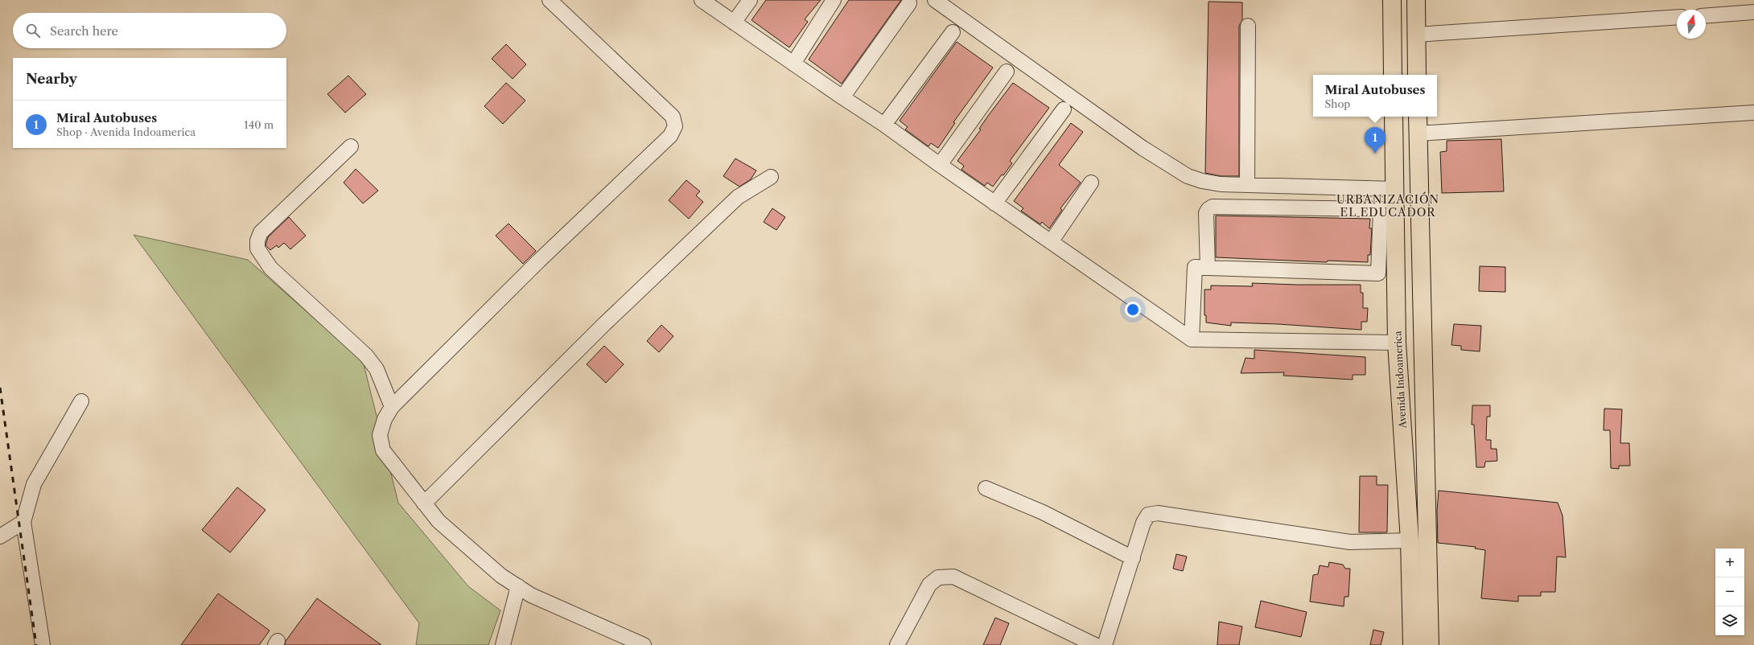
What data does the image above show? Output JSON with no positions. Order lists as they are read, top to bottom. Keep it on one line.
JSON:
{"streets":{"main road":["Avenida Indoamerica"]},"districts":["URBANIZACIÓN EL EDUCADOR"],"north":"top","page":{"search":"Search here","heading":"Nearby","popup":["Miral Autobuses","Shop"],"list":[{"mark":"1","name":"Miral Autobuses","note":"Shop · Avenida Indoamerica","value":"140 m"}],"pins":"1","map_buttons":["+","−"]}}
